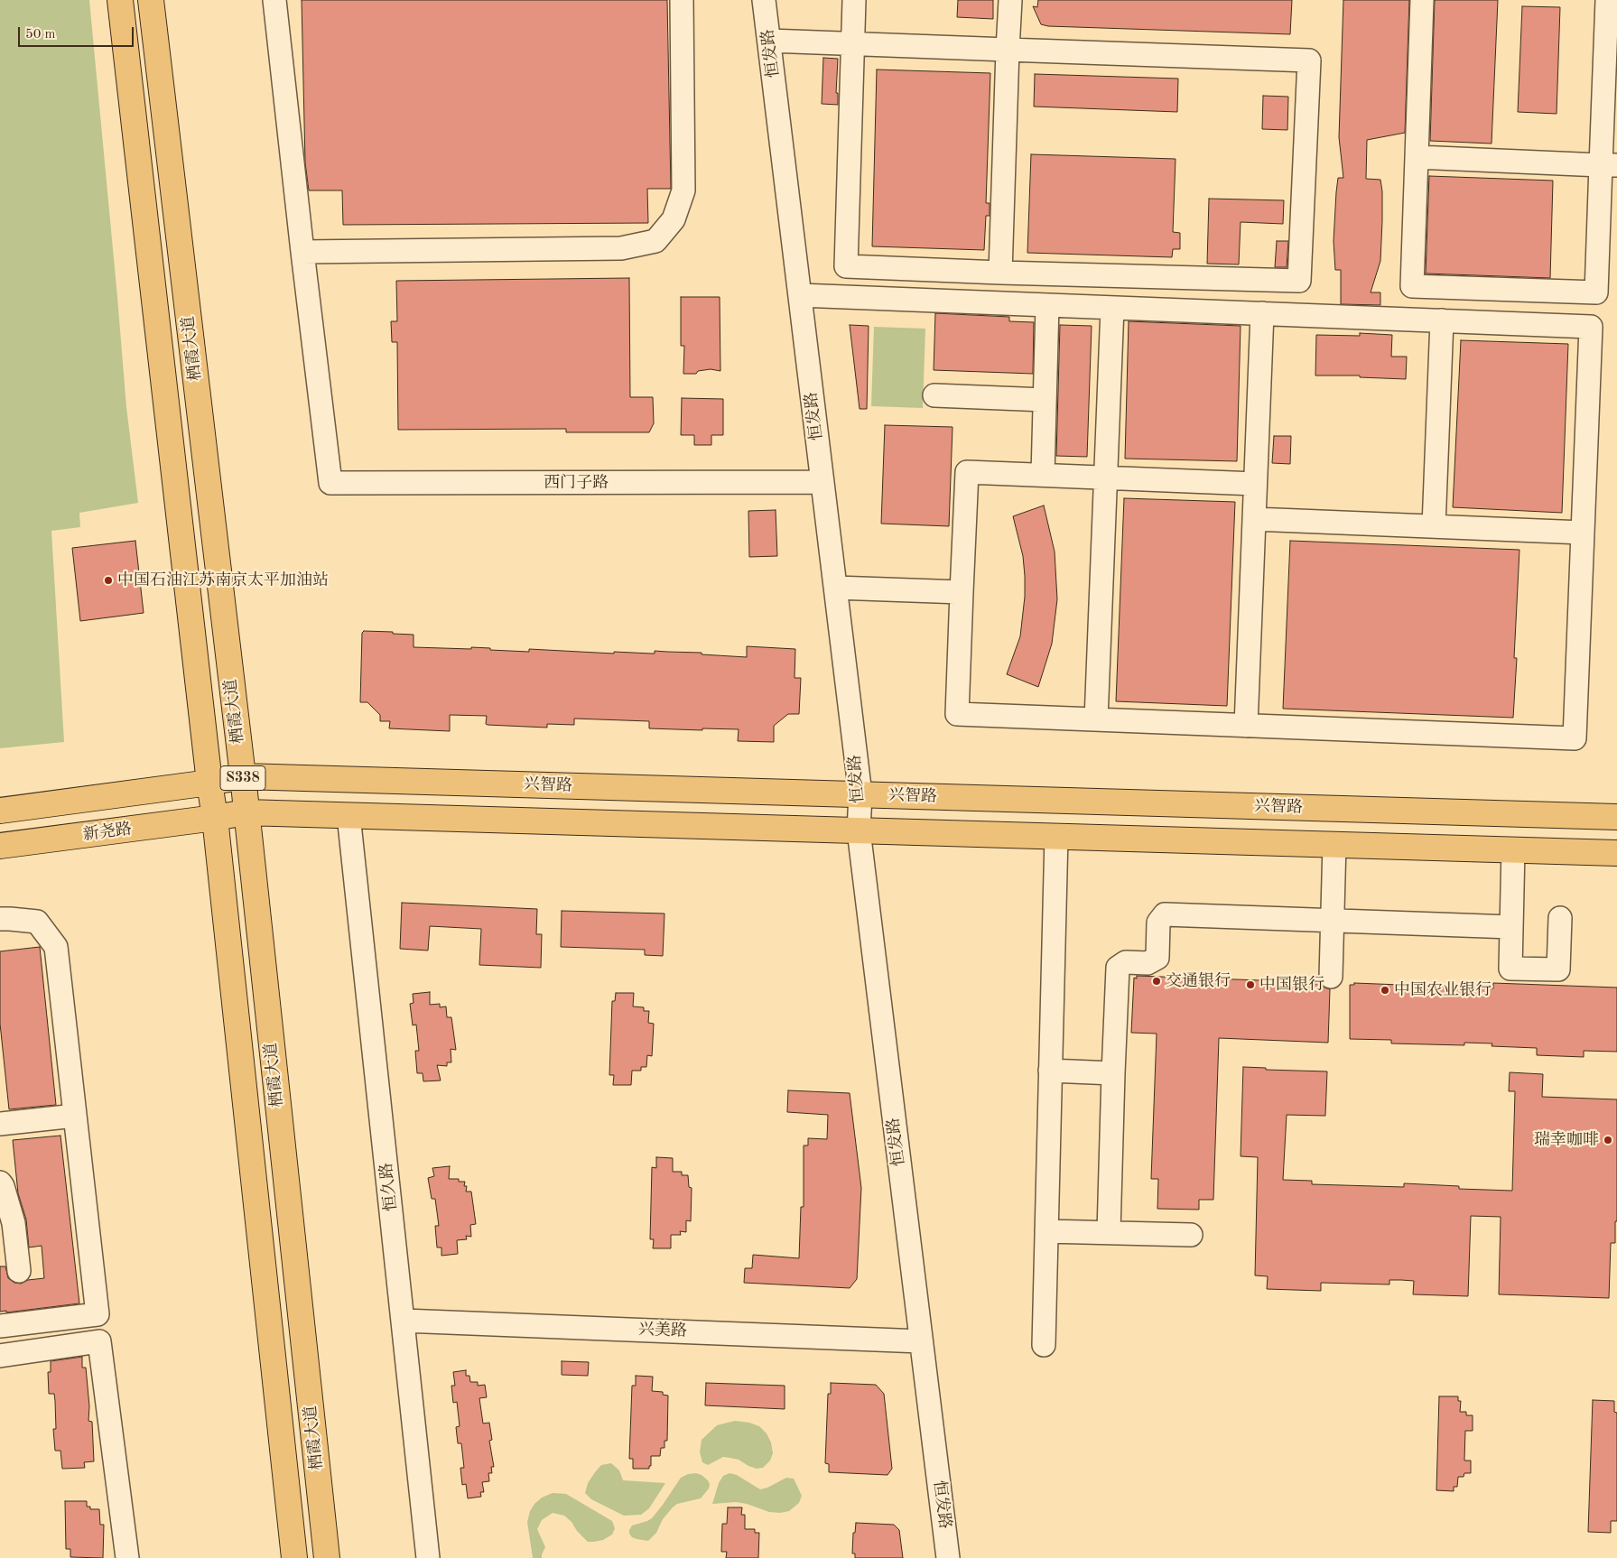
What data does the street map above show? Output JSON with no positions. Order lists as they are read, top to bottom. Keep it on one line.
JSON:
{"streets":{"main road":["栖霞大道","S338","兴智路","新尧路"],"street":["恒发路","西门子路","恒久路","兴美路"]},"crossings":[["恒发路","西门子路"],["恒发路","兴智路"],["恒发路","兴美路"],["栖霞大道","兴智路"],["栖霞大道","新尧路"],["恒久路","兴美路"]],"places":["中国石油江苏南京太平加油站","交通银行","中国银行","中国农业银行","瑞幸咖啡"],"scale_bar":"50 m"}
